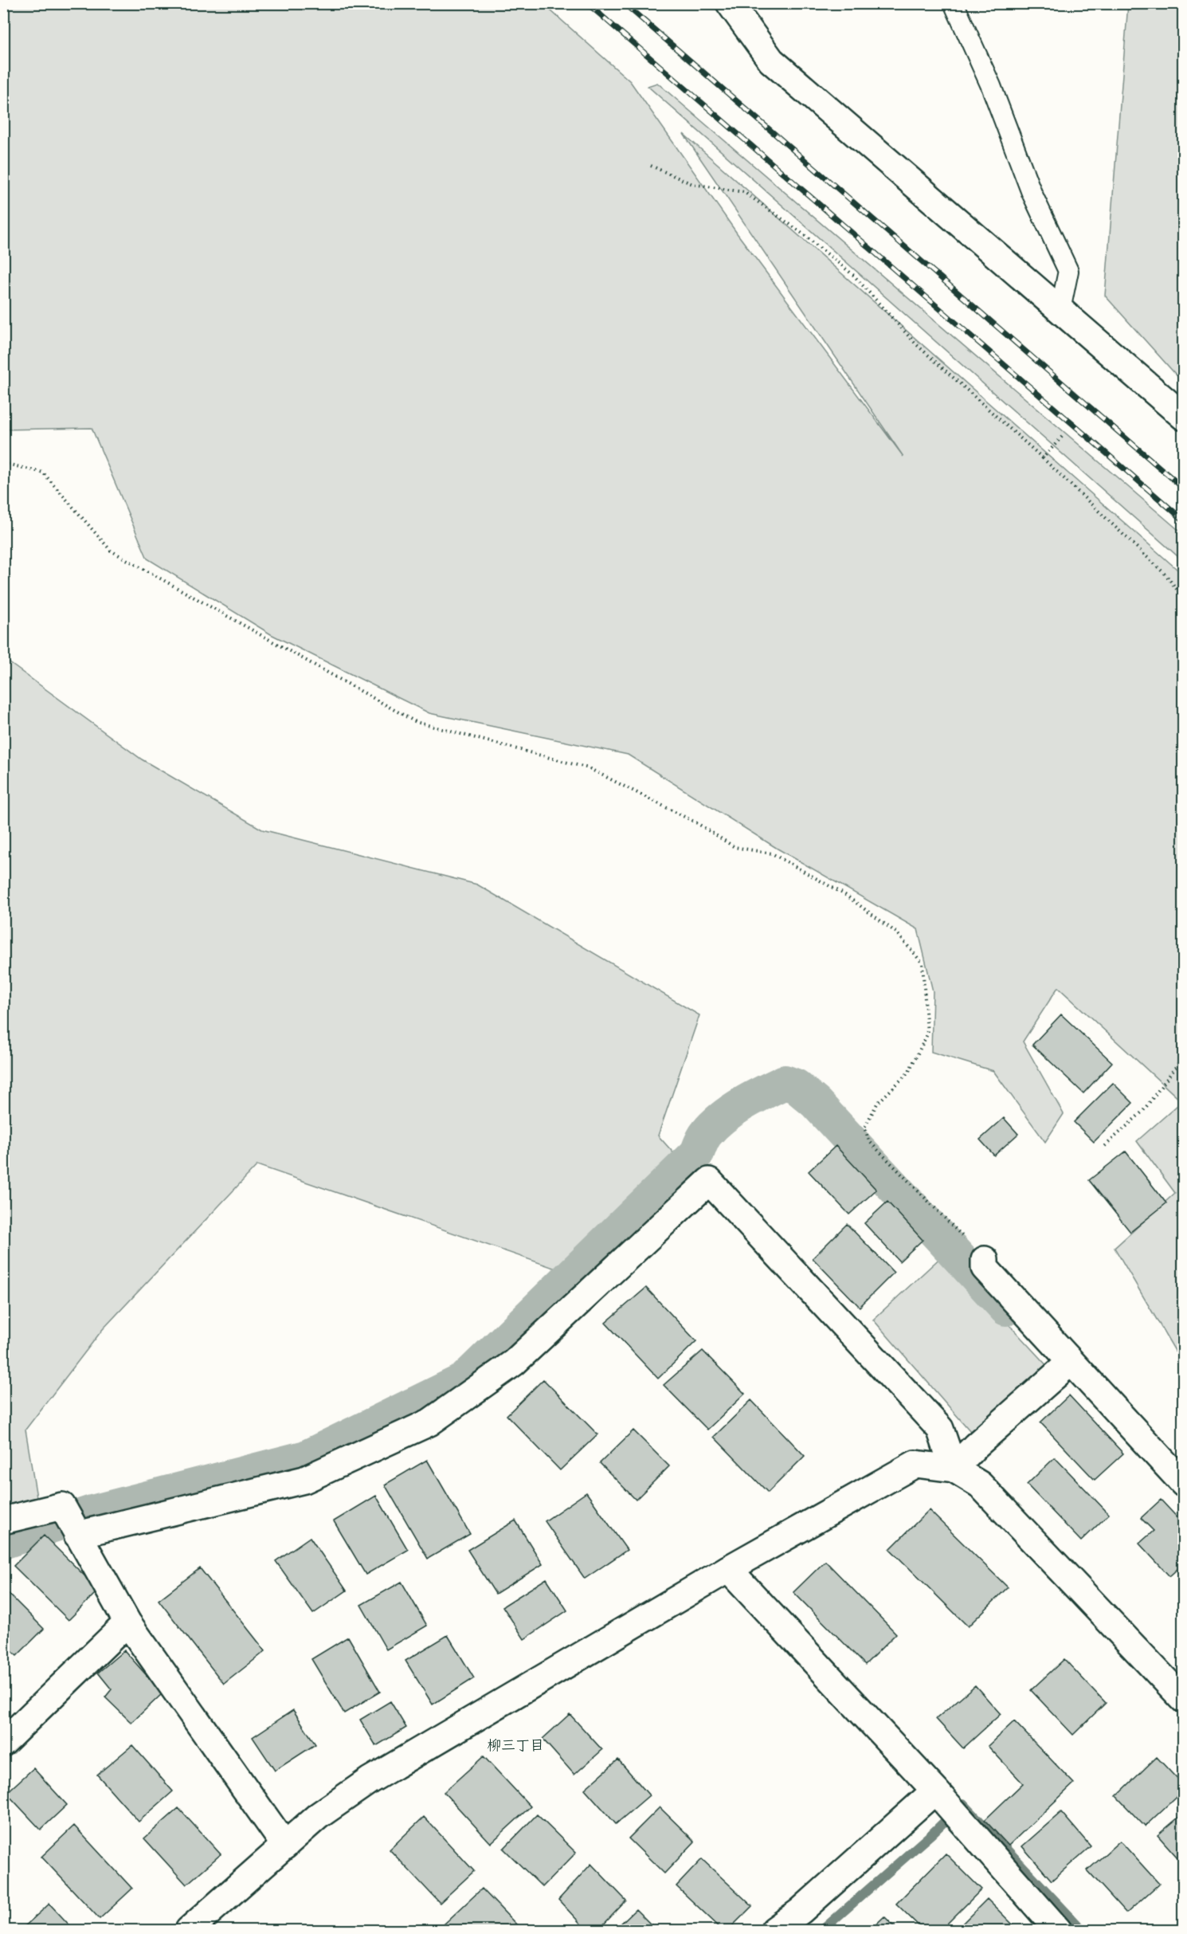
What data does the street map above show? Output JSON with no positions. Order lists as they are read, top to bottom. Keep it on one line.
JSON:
{"districts":["柳三丁目"]}
